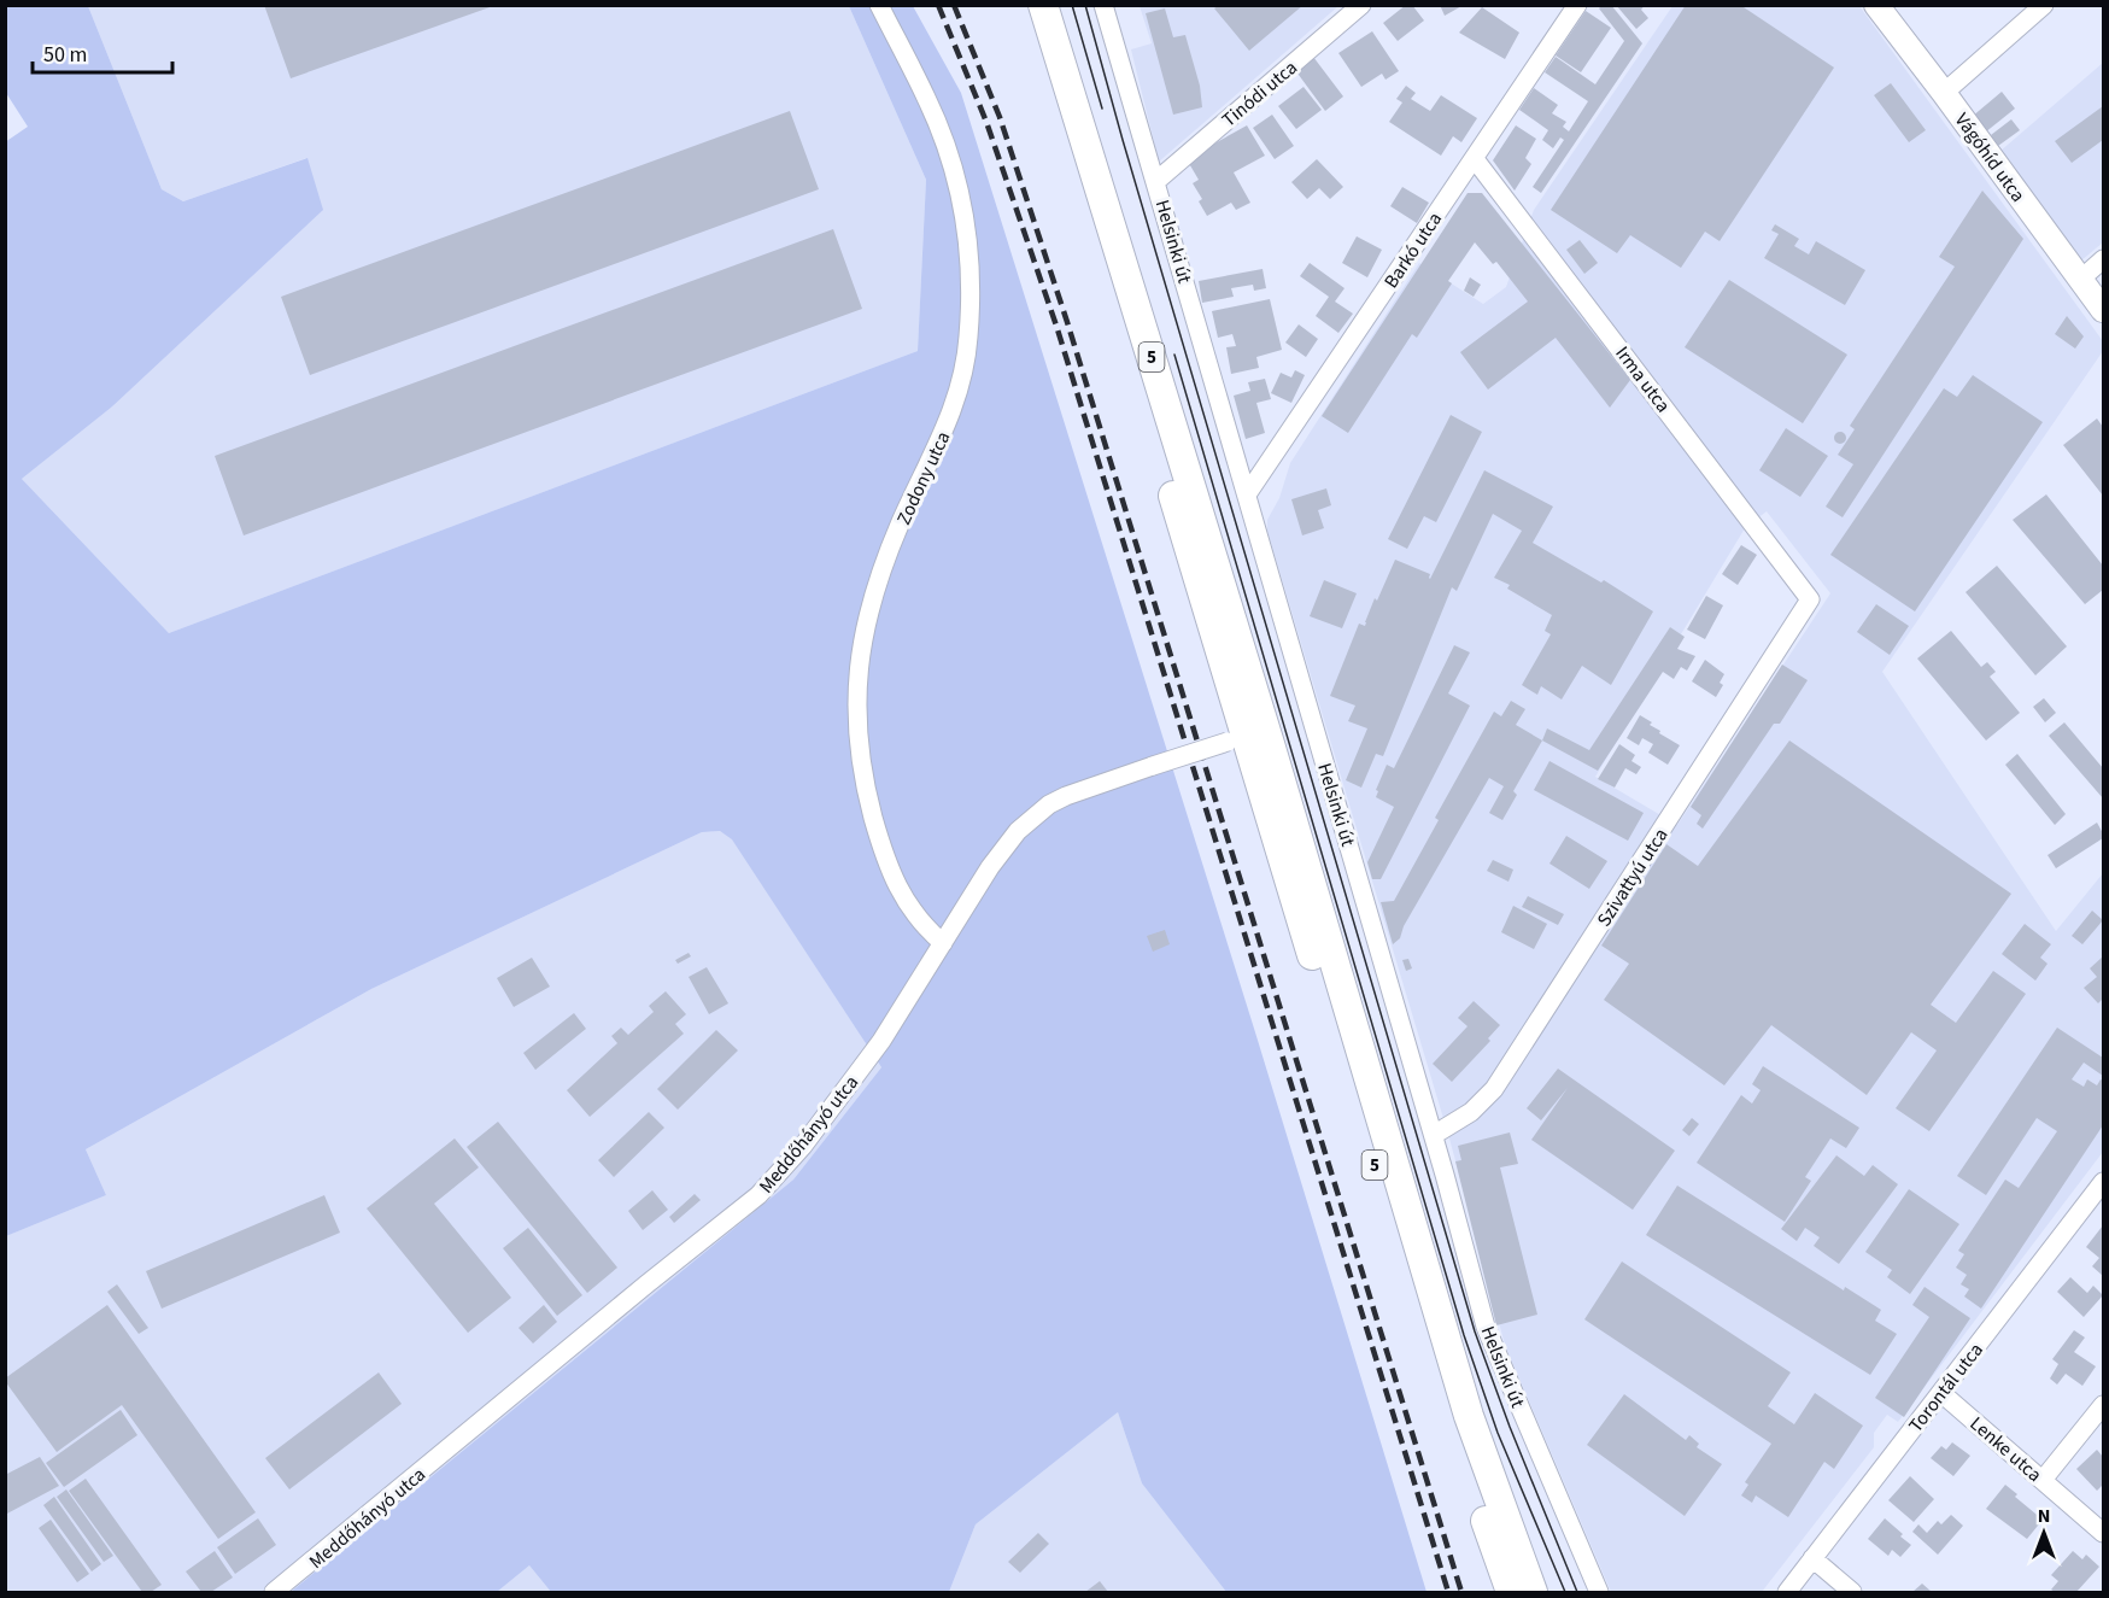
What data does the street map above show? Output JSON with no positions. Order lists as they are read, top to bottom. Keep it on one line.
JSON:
{"streets":{"main road":["5"],"street":["Tinódi utca","Vágóhíd utca","Helsinki út","Barkó utca","Irma utca","Zodony utca","Szivattyú utca","Meddőhányó utca","Torontál utca","Lenke utca"]},"crossings":[["Tinódi utca","Helsinki út"],["Helsinki út","Barkó utca"],["Helsinki út","Szivattyú utca"],["Barkó utca","Irma utca"],["5","Meddőhányó utca"],["Irma utca","Szivattyú utca"],["Zodony utca","Meddőhányó utca"],["Torontál utca","Lenke utca"]],"scale_bar":"50 m","north":"top"}
